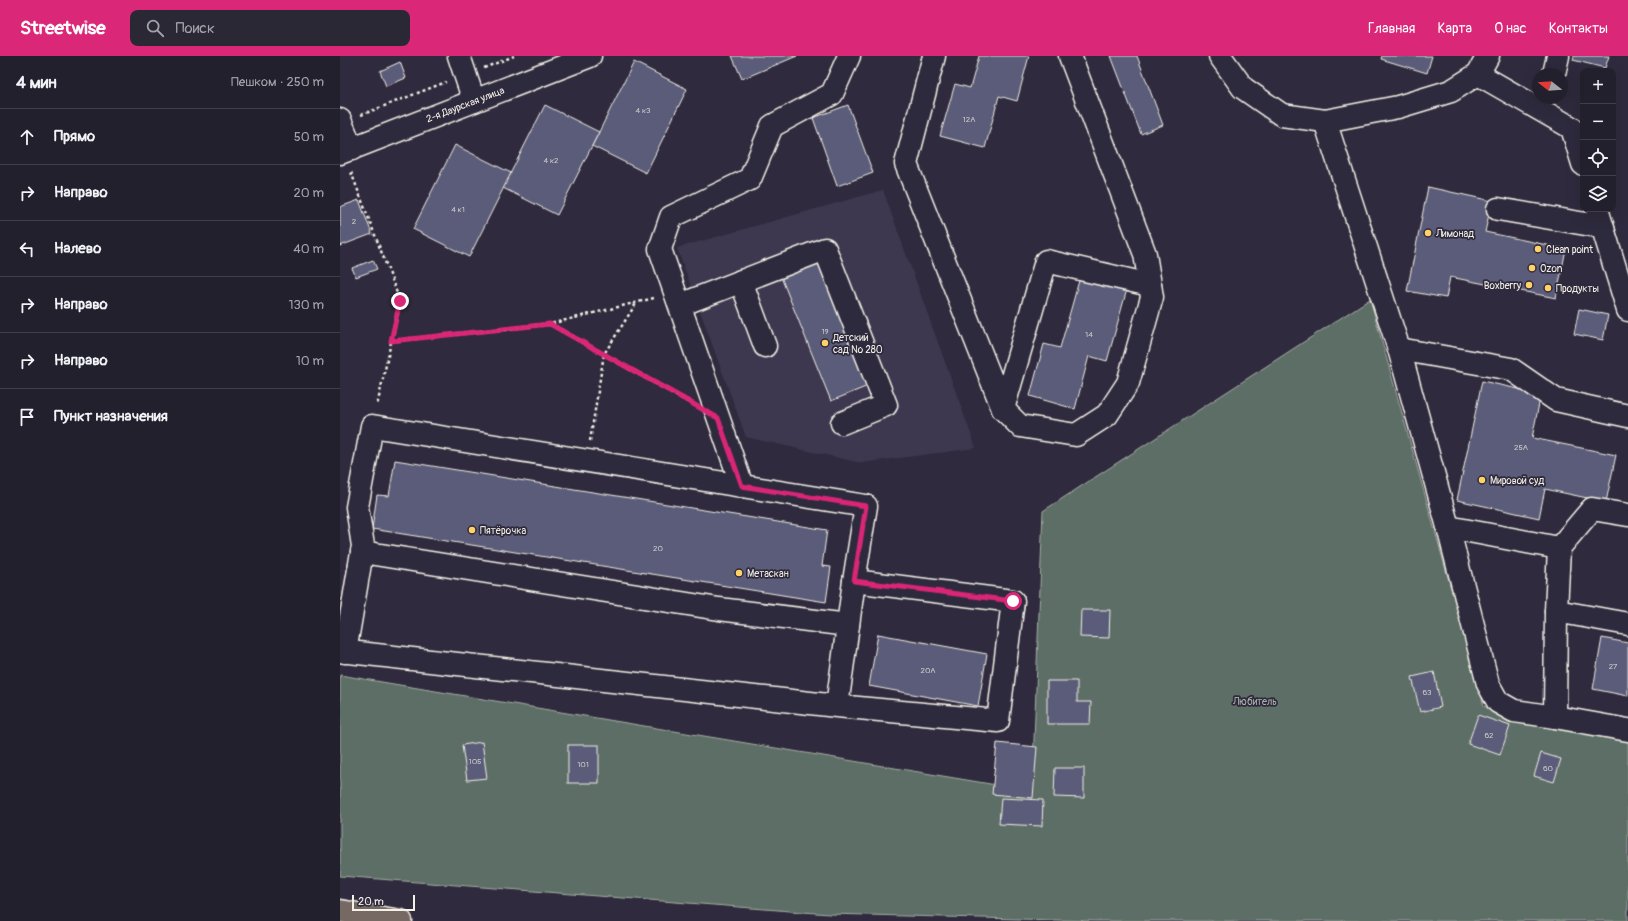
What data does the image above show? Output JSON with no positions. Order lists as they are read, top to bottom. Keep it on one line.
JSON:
{"streets":{"street":["2-я Даурская улица"]},"parks":["Любитель"],"places":["Лимонад","Clean point","Ozon","Boxberry","Продукты","Детский сад № 280","Мировой суд","Пятёрочка","Метаскан"],"house_numbers":["4 к3","12А","4 к2","4 к1","2","19","14","25А","20","27","20А","63","62","105","101","60"],"scale_bar":"20 m","north":"left","page":{"header":"Streetwise","search":"Поиск","nav":["Главная","Карта","О нас","Контакты"],"heading":["4 мин","Пешком · 250 m"],"map_buttons":["+","−"],"list":[["Прямо","50 m"],["Направо","20 m"],["Налево","40 m"],["Направо","130 m"],["Направо","10 m"],"Пункт назначения"],"scale":"20 m"}}
